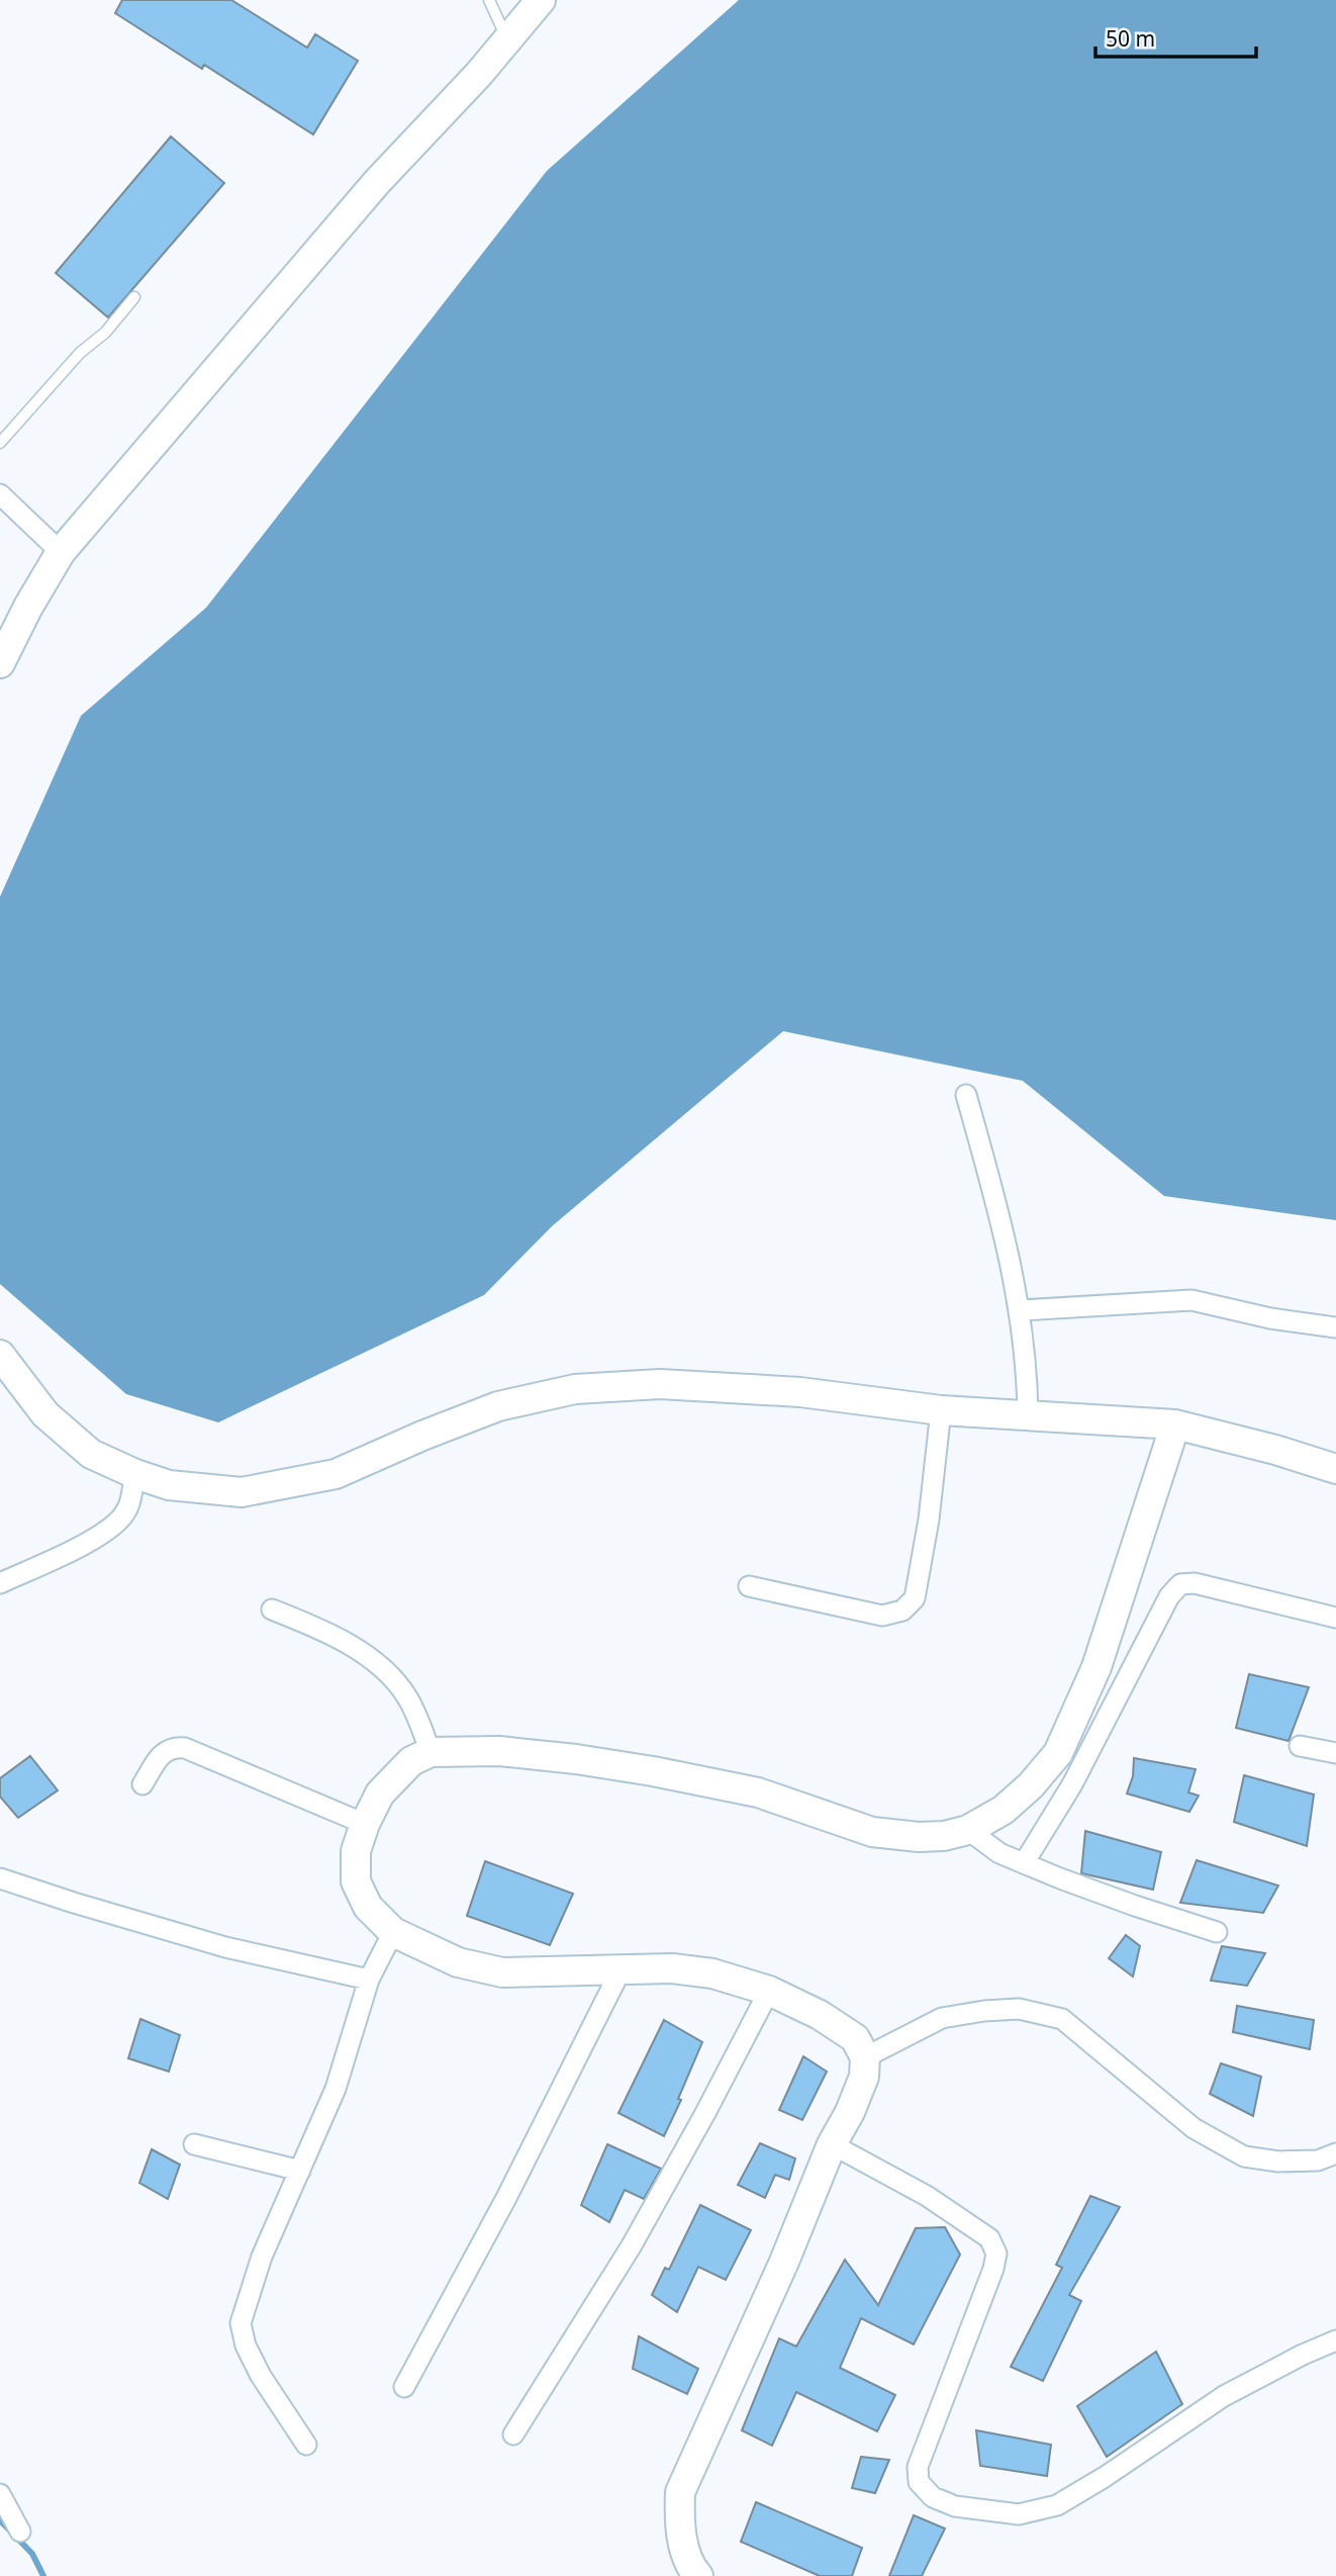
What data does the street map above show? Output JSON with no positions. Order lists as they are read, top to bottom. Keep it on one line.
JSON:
{"scale_bar":"50 m"}
